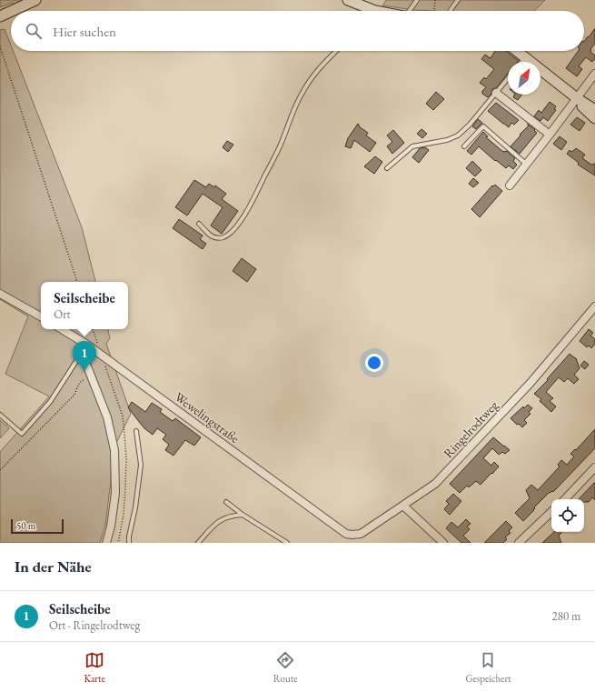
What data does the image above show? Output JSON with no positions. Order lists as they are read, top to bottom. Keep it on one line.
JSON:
{"streets":{"street":["Wewelingstraße","Ringelrodtweg"]},"crossings":[["Wewelingstraße","Ringelrodtweg"]],"scale_bar":"50 m","north":"top right","page":{"search":"Hier suchen","popup":["Seilscheibe","Ort"],"pins":"1","scale":"50 m","heading":"In der Nähe","list":[{"mark":"1","name":"Seilscheibe","note":"Ort · Ringelrodtweg","value":"280 m"}],"nav":["Karte","Route","Gespeichert"]}}
